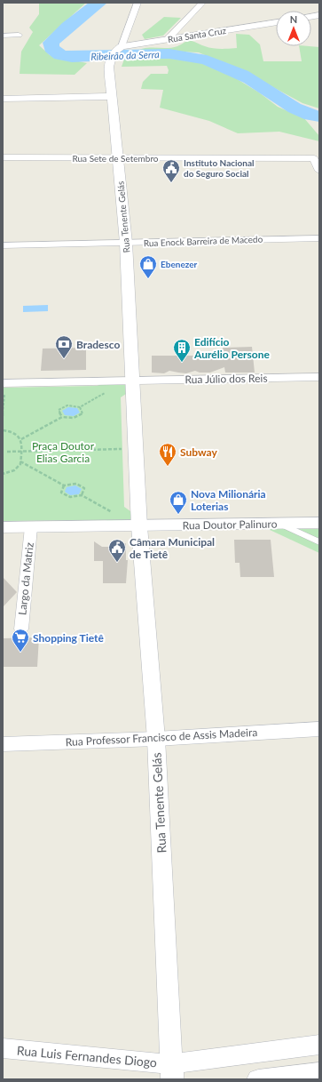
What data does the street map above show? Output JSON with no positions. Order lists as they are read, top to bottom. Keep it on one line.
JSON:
{"streets":{"main road":["Rua Doutor Palinuro","Rua Professor Francisco de Assis Madeira"],"street":["Rua Santa Cruz","Rua Sete de Setembro","Rua Tenente Gelás","Rua Enock Barreira de Macedo","Rua Júlio dos Reis","Largo da Matriz","Rua Luis Fernandes Diogo"]},"crossings":[["Rua Santa Cruz","Rua Tenente Gelás"],["Rua Sete de Setembro","Rua Tenente Gelás"],["Rua Tenente Gelás","Rua Enock Barreira de Macedo"],["Rua Tenente Gelás","Rua Júlio dos Reis"],["Rua Tenente Gelás","Rua Doutor Palinuro"],["Rua Tenente Gelás","Rua Professor Francisco de Assis Madeira"],["Rua Tenente Gelás","Rua Luis Fernandes Diogo"]],"water":["Ribeirão da Serra"],"parks":["Praça Doutor Elias Garcia"],"places":{"public building":["Instituto Nacional do Seguro Social","Câmara Municipal de Tietê"],"shop":["Ebenezer","Nova Milionária Loterias"],"bank":["Bradesco"],"building":["Edifício Aurélio Persone"],"restaurant":["Subway"],"supermarket":["Shopping Tietê"]},"north":"top"}
